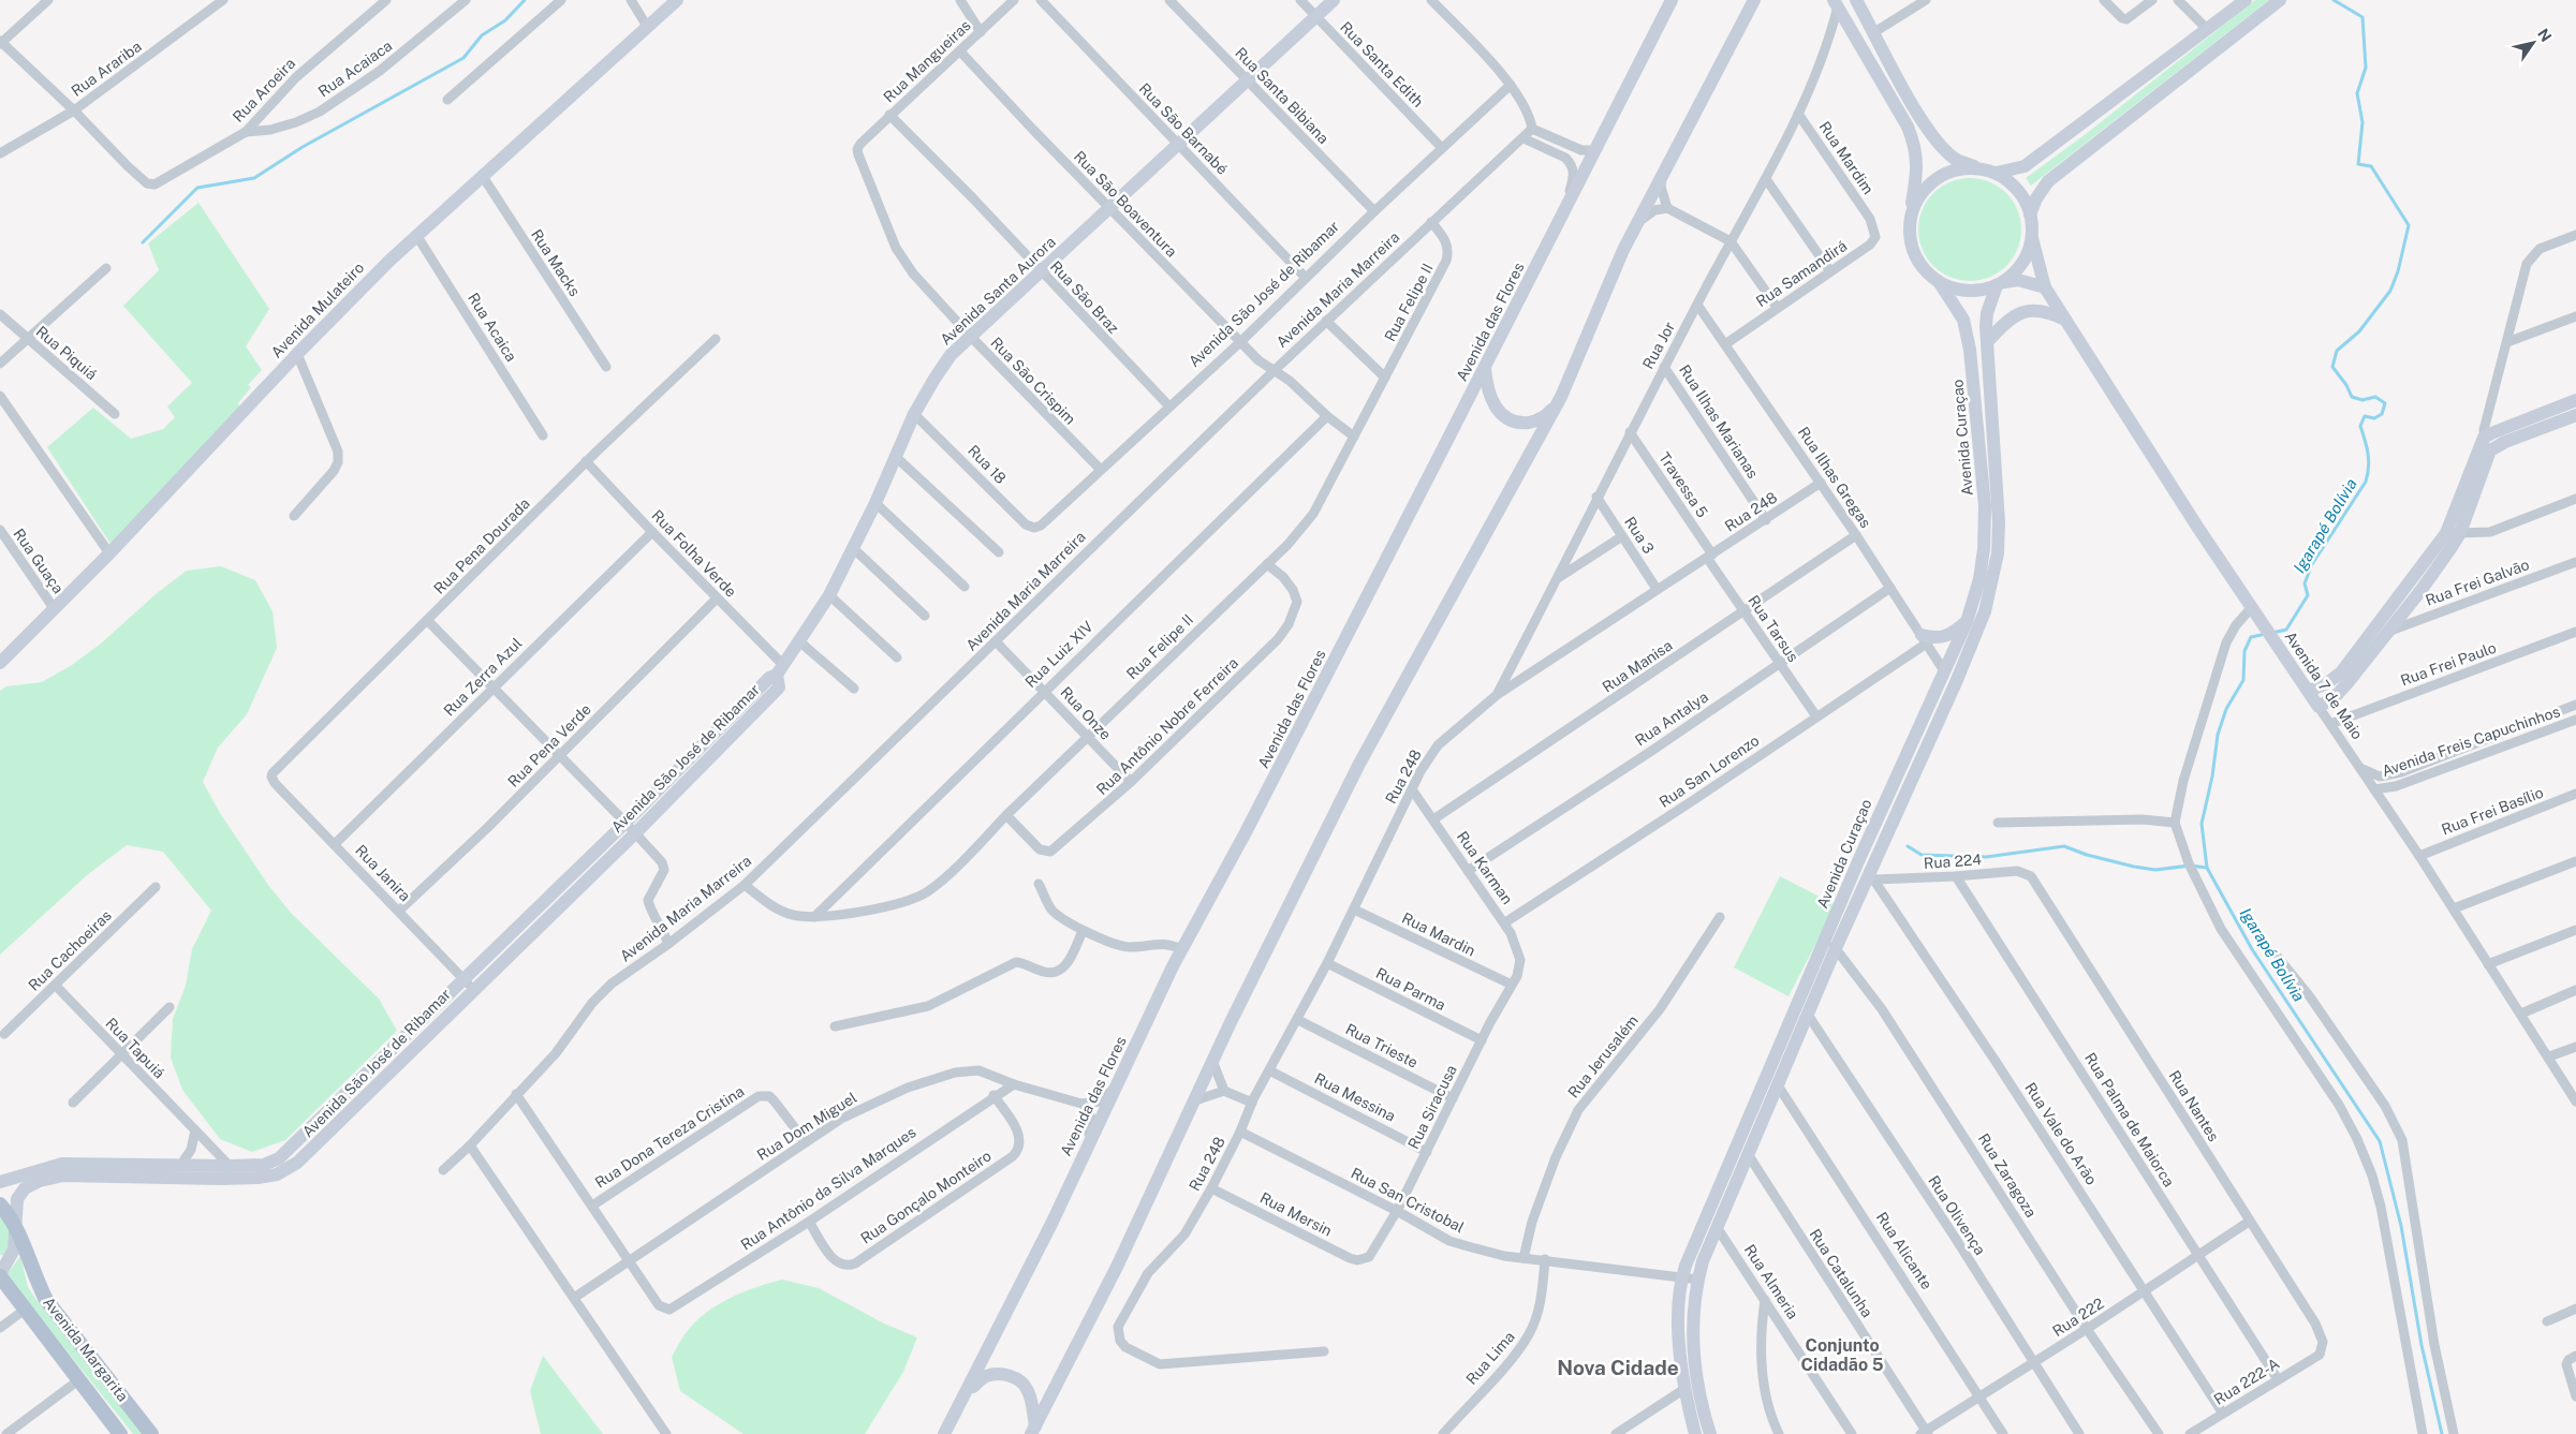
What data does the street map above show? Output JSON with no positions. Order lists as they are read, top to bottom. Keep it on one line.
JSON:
{"streets":{"main road":["Avenida Santa Aurora","Avenida São José de Ribamar","Avenida Mulateiro","Avenida das Flores","Avenida Curaçao","Avenida 7 de Maio","Avenida Margarita"],"street":["Rua Mangueiras","Rua Santa Edith","Rua Arariba","Rua Acaiaca","Rua Aroeira","Rua Santa Bibiana","Rua São Barnabé","Rua Mardim","Rua São Boaventura","Rua Macks","Rua Samandirá","Avenida Maria Marreira","Rua São Braz","Rua Felipe II","Rua Acaica","Rua Jor","Rua Piquiá","Rua São Crispim","Rua Ilhas Marianas","Rua 18","Rua Ilhas Gregas","Travessa 5","Rua 248","Rua 3","Rua Pena Dourada","Rua Folha Verde","Rua Guaça","Rua Frei Galvão","Rua Tarsus","Rua Luiz XIV","Rua Frei Paulo","Rua Manisa","Rua Zerra Azul","Rua Onze","Rua Antalya","Rua Antônio Nobre Ferreira","Avenida Freis Capuchinhos","Rua Pena Verde","Rua San Lorenzo","Rua Frei Basílio","Rua 224","Rua Karman","Rua Janira","Rua Mardin","Rua Cachoeiras","Rua Parma","Rua Trieste","Rua Tapuiá","Rua Jerusalém","Rua Messina","Rua Nantes","Rua Siracusa","Rua Palma de Maiorca","Rua Dom Miguel","Rua Vale do Arão","Rua Dona Tereza Cristina","Rua Zaragoza","Rua Antônio da Silva Marques","Rua Gonçalo Monteiro","Rua San Cristobal","Rua Mersin","Rua Olivença","Rua Alicante","Rua Catalunha","Rua Almeria","Rua 222","Rua Lima","Rua 222-A"]},"crossings":[["Rua Mangueiras","Rua São Boaventura"],["Rua Mangueiras","Rua São Braz"],["Rua Mangueiras","Rua São Crispim"],["Rua Santa Edith","Avenida Santa Aurora"],["Rua Santa Edith","Avenida São José de Ribamar"],["Rua Arariba","Rua Aroeira"],["Rua Acaiaca","Rua Aroeira"],["Rua Santa Bibiana","Avenida Santa Aurora"],["Rua Santa Bibiana","Avenida São José de Ribamar"],["Rua São Barnabé","Avenida Santa Aurora"],["Rua São Barnabé","Avenida São José de Ribamar"],["Rua Mardim","Rua Samandirá"],["Rua Mardim","Rua Jor"],["Rua São Boaventura","Avenida Maria Marreira"],["Rua São Boaventura","Avenida Santa Aurora"],["Rua São Boaventura","Avenida São José de Ribamar"],["Rua São Boaventura","Rua Felipe II"],["Rua São Boaventura","Rua Luiz XIV"],["Rua Macks","Avenida Mulateiro"],["Rua Samandirá","Rua Ilhas Gregas"],["Avenida Maria Marreira","Rua Felipe II"],["Avenida Maria Marreira","Rua Onze"],["Avenida Santa Aurora","Avenida São José de Ribamar"],["Avenida Santa Aurora","Rua São Braz"],["Avenida Santa Aurora","Rua São Crispim"],["Avenida Santa Aurora","Rua 18"],["Avenida Santa Aurora","Rua Folha Verde"],["Avenida São José de Ribamar","Rua São Braz"],["Avenida São José de Ribamar","Rua São Crispim"],["Avenida São José de Ribamar","Rua 18"],["Avenida São José de Ribamar","Rua Folha Verde"],["Avenida São José de Ribamar","Rua Janira"],["Avenida São José de Ribamar","Rua Tapuiá"],["Avenida São José de Ribamar","Avenida Margarita"],["Rua Felipe II","Rua Luiz XIV"],["Rua Felipe II","Rua Onze"],["Rua Felipe II","Rua Antônio Nobre Ferreira"],["Avenida Mulateiro","Rua Acaica"],["Avenida Mulateiro","Rua Guaça"],["Rua Jor","Rua Ilhas Marianas"],["Rua Jor","Rua Ilhas Gregas"],["Rua Jor","Travessa 5"],["Rua Jor","Rua 248"],["Rua Jor","Rua 3"],["Rua Ilhas Marianas","Rua 248"],["Avenida Curaçao","Rua Ilhas Gregas"],["Avenida Curaçao","Avenida 7 de Maio"],["Avenida Curaçao","Rua 224"],["Avenida Curaçao","Rua Vale do Arão"],["Avenida Curaçao","Rua Zaragoza"],["Avenida Curaçao","Rua San Cristobal"],["Avenida Curaçao","Rua Olivença"],["Avenida Curaçao","Rua Alicante"],["Avenida Curaçao","Rua Catalunha"],["Avenida Curaçao","Rua Almeria"],["Rua Ilhas Gregas","Rua 248"],["Rua Ilhas Gregas","Rua Manisa"],["Rua Ilhas Gregas","Rua Antalya"],["Rua Ilhas Gregas","Rua San Lorenzo"],["Travessa 5","Rua 248"],["Travessa 5","Rua Tarsus"],["Rua 248","Rua 3"],["Rua 248","Rua Tarsus"],["Rua 248","Rua Karman"],["Rua 248","Rua Mardin"],["Rua 248","Rua Parma"],["Rua 248","Rua Trieste"],["Rua 248","Rua Messina"],["Rua 248","Rua San Cristobal"],["Rua 248","Rua Mersin"],["Rua Pena Dourada","Rua Folha Verde"],["Rua Pena Dourada","Rua Janira"],["Rua Folha Verde","Rua Zerra Azul"],["Rua Folha Verde","Rua Pena Verde"],["Rua Tarsus","Rua Manisa"],["Rua Tarsus","Rua Antalya"],["Rua Tarsus","Rua San Lorenzo"],["Rua Luiz XIV","Rua Onze"],["Rua Frei Paulo","Avenida 7 de Maio"],["Rua Manisa","Rua Karman"],["Rua Zerra Azul","Rua Janira"],["Avenida 7 de Maio","Avenida Freis Capuchinhos"],["Avenida 7 de Maio","Rua Frei Basílio"],["Rua Onze","Rua Antônio Nobre Ferreira"],["Rua Antalya","Rua Karman"],["Rua Pena Verde","Rua Janira"],["Rua San Lorenzo","Rua Karman"],["Rua 224","Rua Nantes"],["Rua 224","Rua Palma de Maiorca"],["Rua 224","Rua Vale do Arão"],["Rua Karman","Rua Siracusa"],["Rua Mardin","Rua Siracusa"],["Rua Cachoeiras","Rua Tapuiá"],["Rua Parma","Rua Siracusa"],["Rua Trieste","Rua Siracusa"],["Rua Jerusalém","Rua San Cristobal"],["Rua Messina","Rua Siracusa"],["Rua Nantes","Rua 222"],["Rua Nantes","Rua 222-A"],["Rua Siracusa","Rua San Cristobal"],["Rua Siracusa","Rua Mersin"],["Rua Palma de Maiorca","Rua 222"],["Rua Palma de Maiorca","Rua 222-A"],["Rua Dom Miguel","Rua Dona Tereza Cristina"],["Rua Dom Miguel","Rua Antônio da Silva Marques"],["Rua Vale do Arão","Rua 222"],["Rua Vale do Arão","Rua 222-A"],["Rua Zaragoza","Rua 222"],["Rua Antônio da Silva Marques","Rua Gonçalo Monteiro"],["Rua San Cristobal","Rua Lima"],["Rua Olivença","Rua 222"],["Rua Alicante","Rua 222"],["Rua Catalunha","Rua 222"]],"districts":["Conjunto Cidadão 5","Nova Cidade"],"water":["Igarapé Bolívia"],"north":"top right"}
